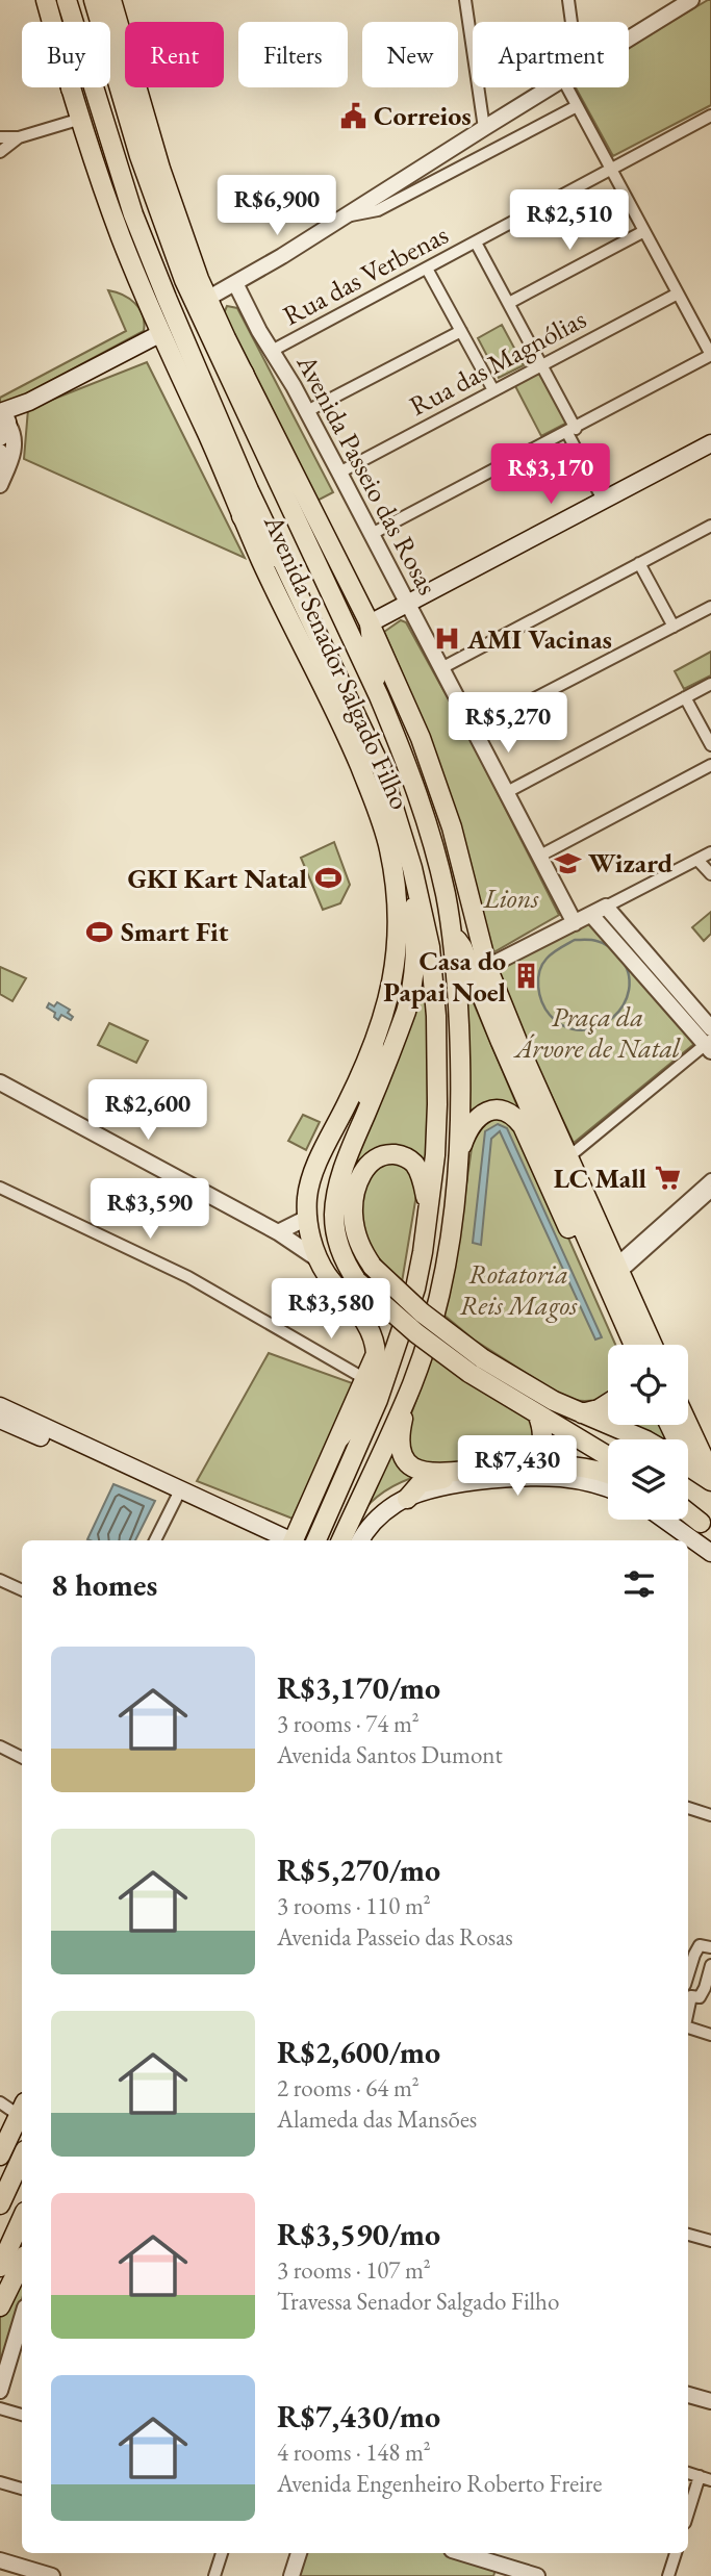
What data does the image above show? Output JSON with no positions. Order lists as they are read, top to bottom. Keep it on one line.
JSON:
{"streets":{"main road":["Avenida Senador Salgado Filho"],"street":["Rua das Verbenas","Rua das Magnólias","Avenida Passeio das Rosas"]},"crossings":[["Rua das Verbenas","Avenida Passeio das Rosas"],["Rua das Magnólias","Avenida Passeio das Rosas"]],"parks":["Lions","Praça da Árvore de Natal","Rotatoria Reis Magos"],"places":{"public building":["Correios"],"hospital":["AMI Vacinas"],"school or university":["Wizard"],"sports":["GKI Kart Natal","Smart Fit"],"building":["Casa do Papai Noel"],"supermarket":["LC Mall"]},"page":{"chip":["Buy","Rent","Filters","New","Apartment"],"price":["R$6,900","R$2,510","R$3,170","R$5,270","R$2,600","R$3,590","R$3,580","R$7,430"],"heading":"8 homes","list":[{"name":"R$3,170/mo","note":"3 rooms · 74 m² · Avenida Santos Dumont"},{"name":"R$5,270/mo","note":"3 rooms · 110 m² · Avenida Passeio das Rosas"},{"name":"R$2,600/mo","note":"2 rooms · 64 m² · Alameda das Mansões"},{"name":"R$3,590/mo","note":"3 rooms · 107 m² · Travessa Senador Salgado Filho"},{"name":"R$7,430/mo","note":"4 rooms · 148 m² · Avenida Engenheiro Roberto Freire"}]}}
